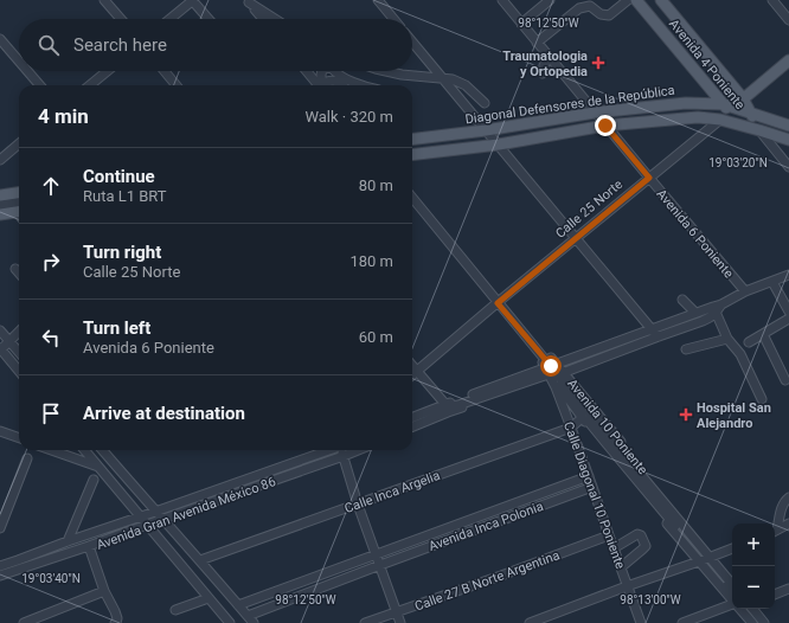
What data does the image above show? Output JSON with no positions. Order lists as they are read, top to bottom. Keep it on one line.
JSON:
{"streets":{"main road":["Avenida 4 Poniente","Diagonal Defensores de la República","Calle 25 Norte"],"street":["Avenida 6 Poniente","Avenida 10 Poniente","Calle Inca Argelia","Calle Diagonal 10 Poniente","Avenida Gran Avenida México 86","Avenida Inca Polonia","Calle 27 B Norte Argentina"]},"crossings":[["Avenida 4 Poniente","Diagonal Defensores de la República"],["Avenida 4 Poniente","Calle 25 Norte"],["Diagonal Defensores de la República","Calle 25 Norte"],["Diagonal Defensores de la República","Avenida 6 Poniente"],["Calle 25 Norte","Avenida 6 Poniente"],["Calle 25 Norte","Avenida 10 Poniente"],["Avenida 10 Poniente","Calle Inca Argelia"],["Avenida 10 Poniente","Calle Diagonal 10 Poniente"],["Calle Inca Argelia","Calle Diagonal 10 Poniente"],["Calle Diagonal 10 Poniente","Avenida Inca Polonia"],["Calle Diagonal 10 Poniente","Calle 27 B Norte Argentina"]],"places":{"health":["Traumatologia y Ortopedia","Hospital San Alejandro"]},"page":{"search":"Search here","heading":["4 min","Walk · 320 m"],"list":[["Continue","Ruta L1 BRT","80 m"],["Turn right","Calle 25 Norte","180 m"],["Turn left","Avenida 6 Poniente","60 m"],"Arrive at destination"],"map_buttons":["+","−"]},"coordinates":["98°12'50\"W","19°03'20\"N","19°03'40\"N","98°13'00\"W"]}
